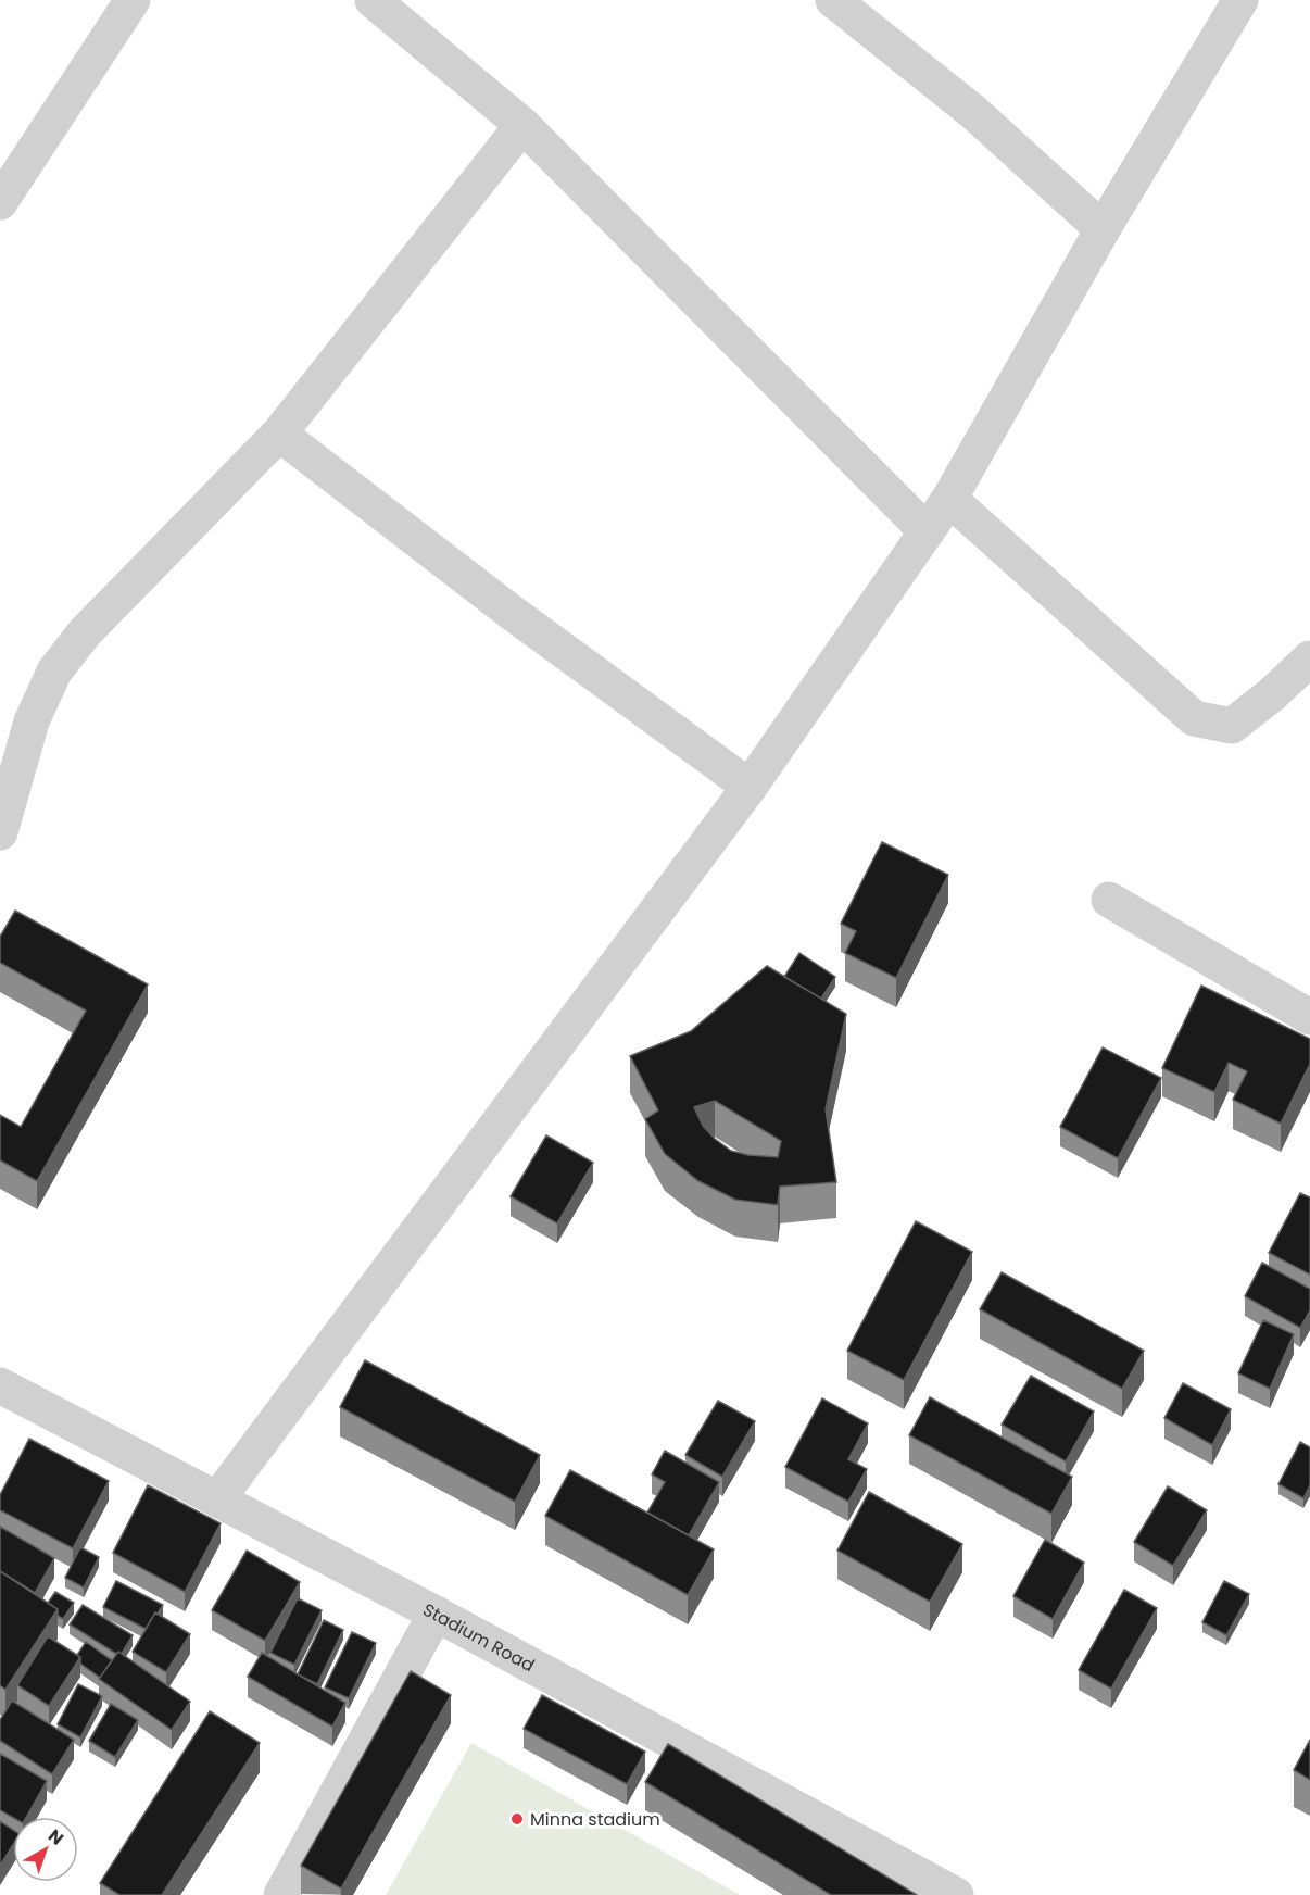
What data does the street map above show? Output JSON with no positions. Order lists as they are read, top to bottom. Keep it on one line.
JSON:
{"streets":{"street":["Stadium Road"]},"places":["Minna stadium"],"north":"top right"}
